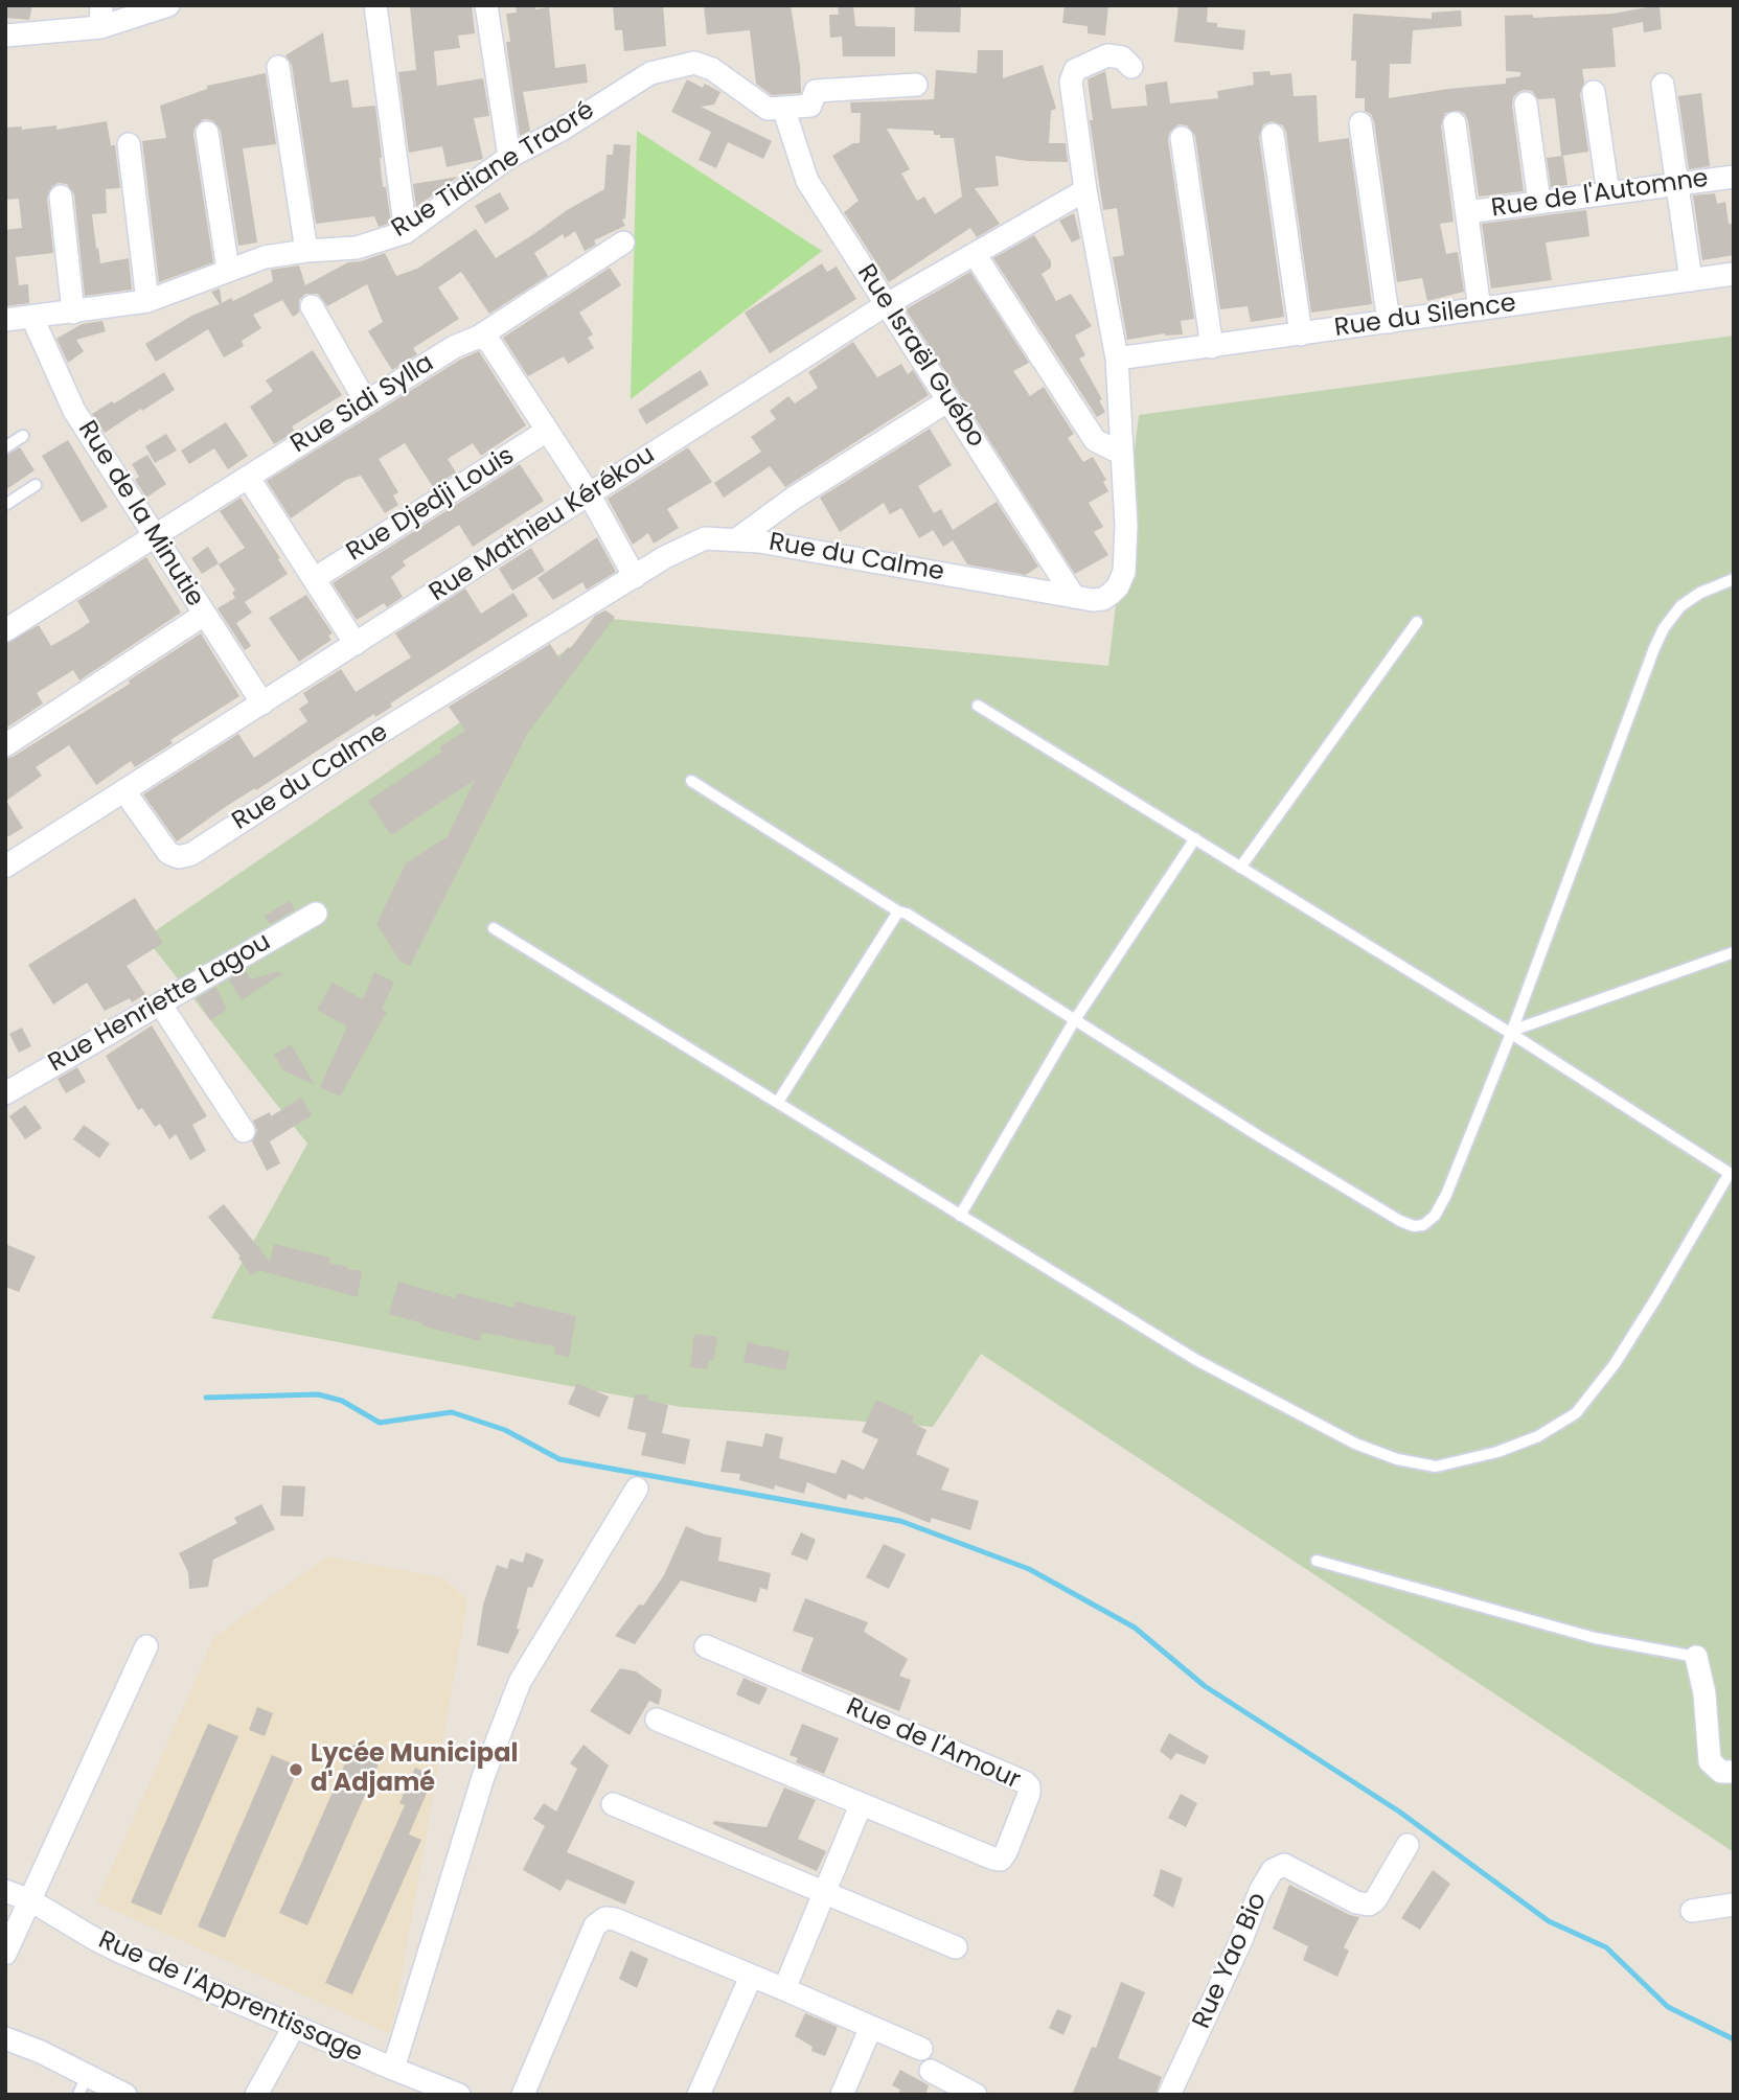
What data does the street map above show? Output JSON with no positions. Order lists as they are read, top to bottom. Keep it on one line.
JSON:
{"streets":{"street":["Rue Tidiane Traoré","Rue de l'Automne","Rue du Silence","Rue Israël Guébo","Rue Sidi Sylla","Rue Djedji Louis","Rue de la Minutie","Rue Mathieu Kérékou","Rue du Calme","Rue Henriette Lagou","Rue de l'Amour","Rue Yao Bio","Rue de l'Apprentissage"]},"crossings":[["Rue Tidiane Traoré","Rue Israël Guébo"],["Rue Tidiane Traoré","Rue de la Minutie"],["Rue du Silence","Rue du Calme"],["Rue Israël Guébo","Rue Mathieu Kérékou"],["Rue Israël Guébo","Rue du Calme"],["Rue Sidi Sylla","Rue de la Minutie"],["Rue de la Minutie","Rue Mathieu Kérékou"],["Rue Mathieu Kérékou","Rue du Calme"]],"places":["Lycée Municipal d'Adjamé"]}
